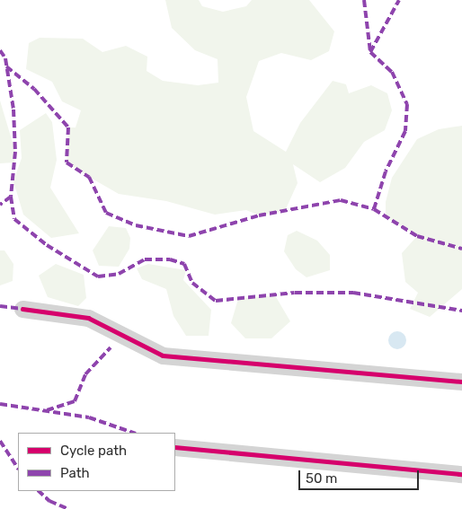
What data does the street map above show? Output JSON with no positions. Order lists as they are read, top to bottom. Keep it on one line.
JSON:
{"legend":["Cycle path","Path"],"scale_bar":"50 m"}
